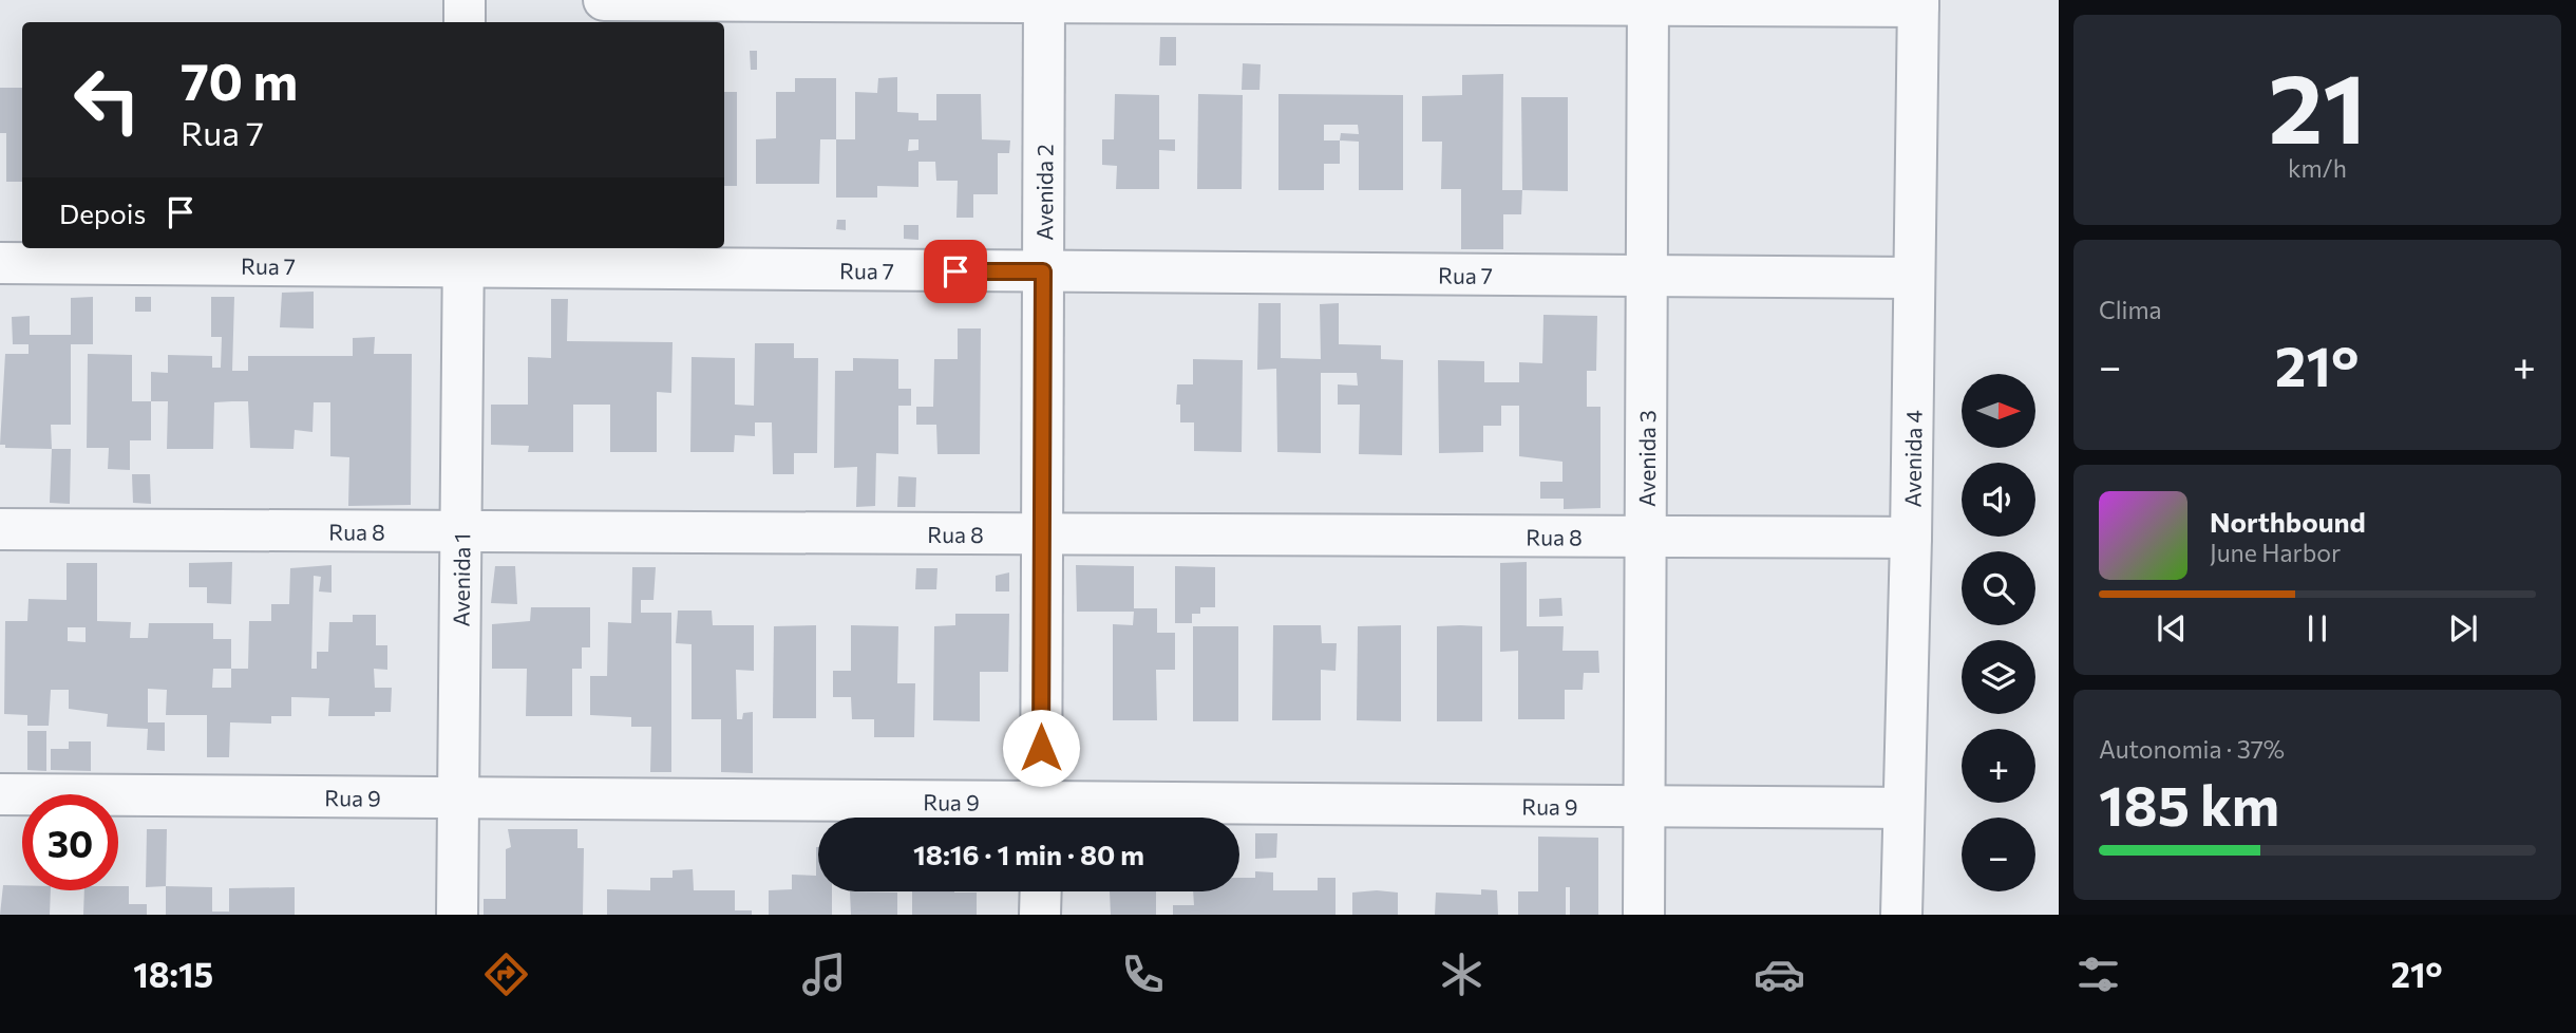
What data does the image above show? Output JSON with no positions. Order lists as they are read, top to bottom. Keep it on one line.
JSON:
{"streets":{"street":["Avenida 2","Rua 7","Avenida 3","Avenida 4","Rua 8","Avenida 1","Rua 9"]},"crossings":[["Avenida 2","Rua 7"],["Avenida 2","Rua 8"],["Avenida 2","Rua 9"],["Rua 7","Avenida 3"],["Rua 7","Avenida 4"],["Rua 7","Avenida 1"],["Avenida 3","Rua 8"],["Avenida 3","Rua 9"],["Avenida 4","Rua 8"],["Avenida 4","Rua 9"],["Rua 8","Avenida 1"],["Avenida 1","Rua 9"]],"north":"right","page":{"tile":[["21","km/h"],"Clima",["Autonomia · 37%","185 km"]],"turn":["70 m","Rua 7"],"then":"Depois","heat":["−","21°","+"],"map_buttons":["+","−"],"song":["Northbound","June Harbor"],"limit":"30","trip":"18:16 · 1 min · 80 m","tabs":["18:15","21°"]}}
